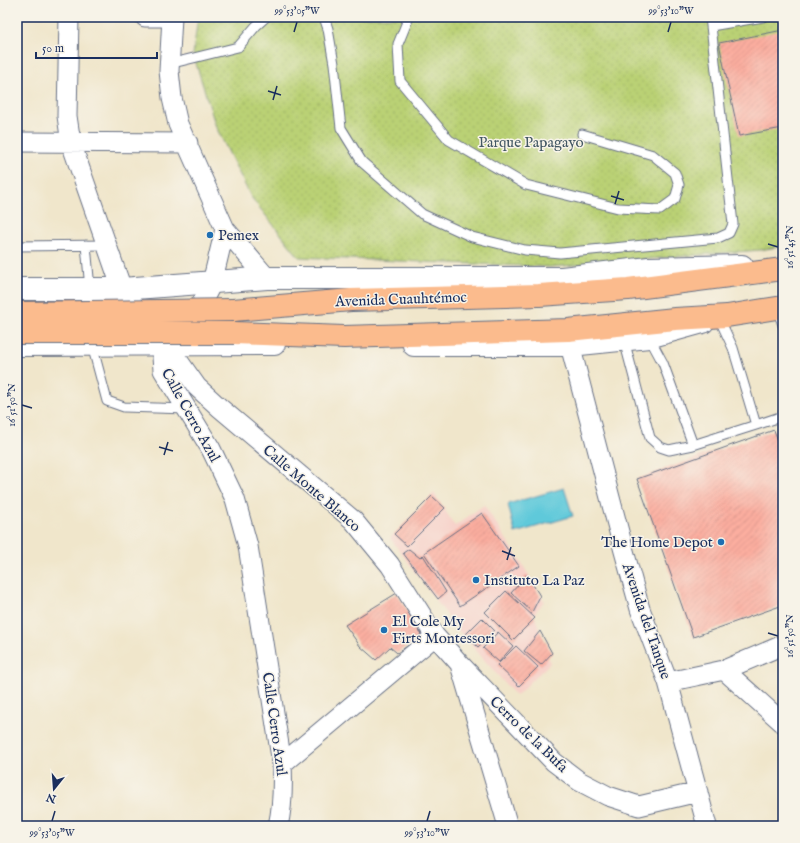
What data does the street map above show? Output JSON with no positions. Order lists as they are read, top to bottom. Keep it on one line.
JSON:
{"streets":{"main road":["Avenida Cuauhtémoc"],"street":["Calle Cerro Azul","Calle Monte Blanco","Avenida del Tanque","Cerro de la Bufa"]},"crossings":[["Calle Cerro Azul","Calle Monte Blanco"],["Calle Monte Blanco","Cerro de la Bufa"],["Avenida del Tanque","Cerro de la Bufa"]],"parks":["Parque Papagayo"],"places":["Pemex","The Home Depot","Instituto La Paz","El Cole My Firts Montessori"],"scale_bar":"50 m","north":"bottom","coordinates":["99°53'05\"W","99°53'10\"W","16°51'45\"N","16°51'50\"N"]}
